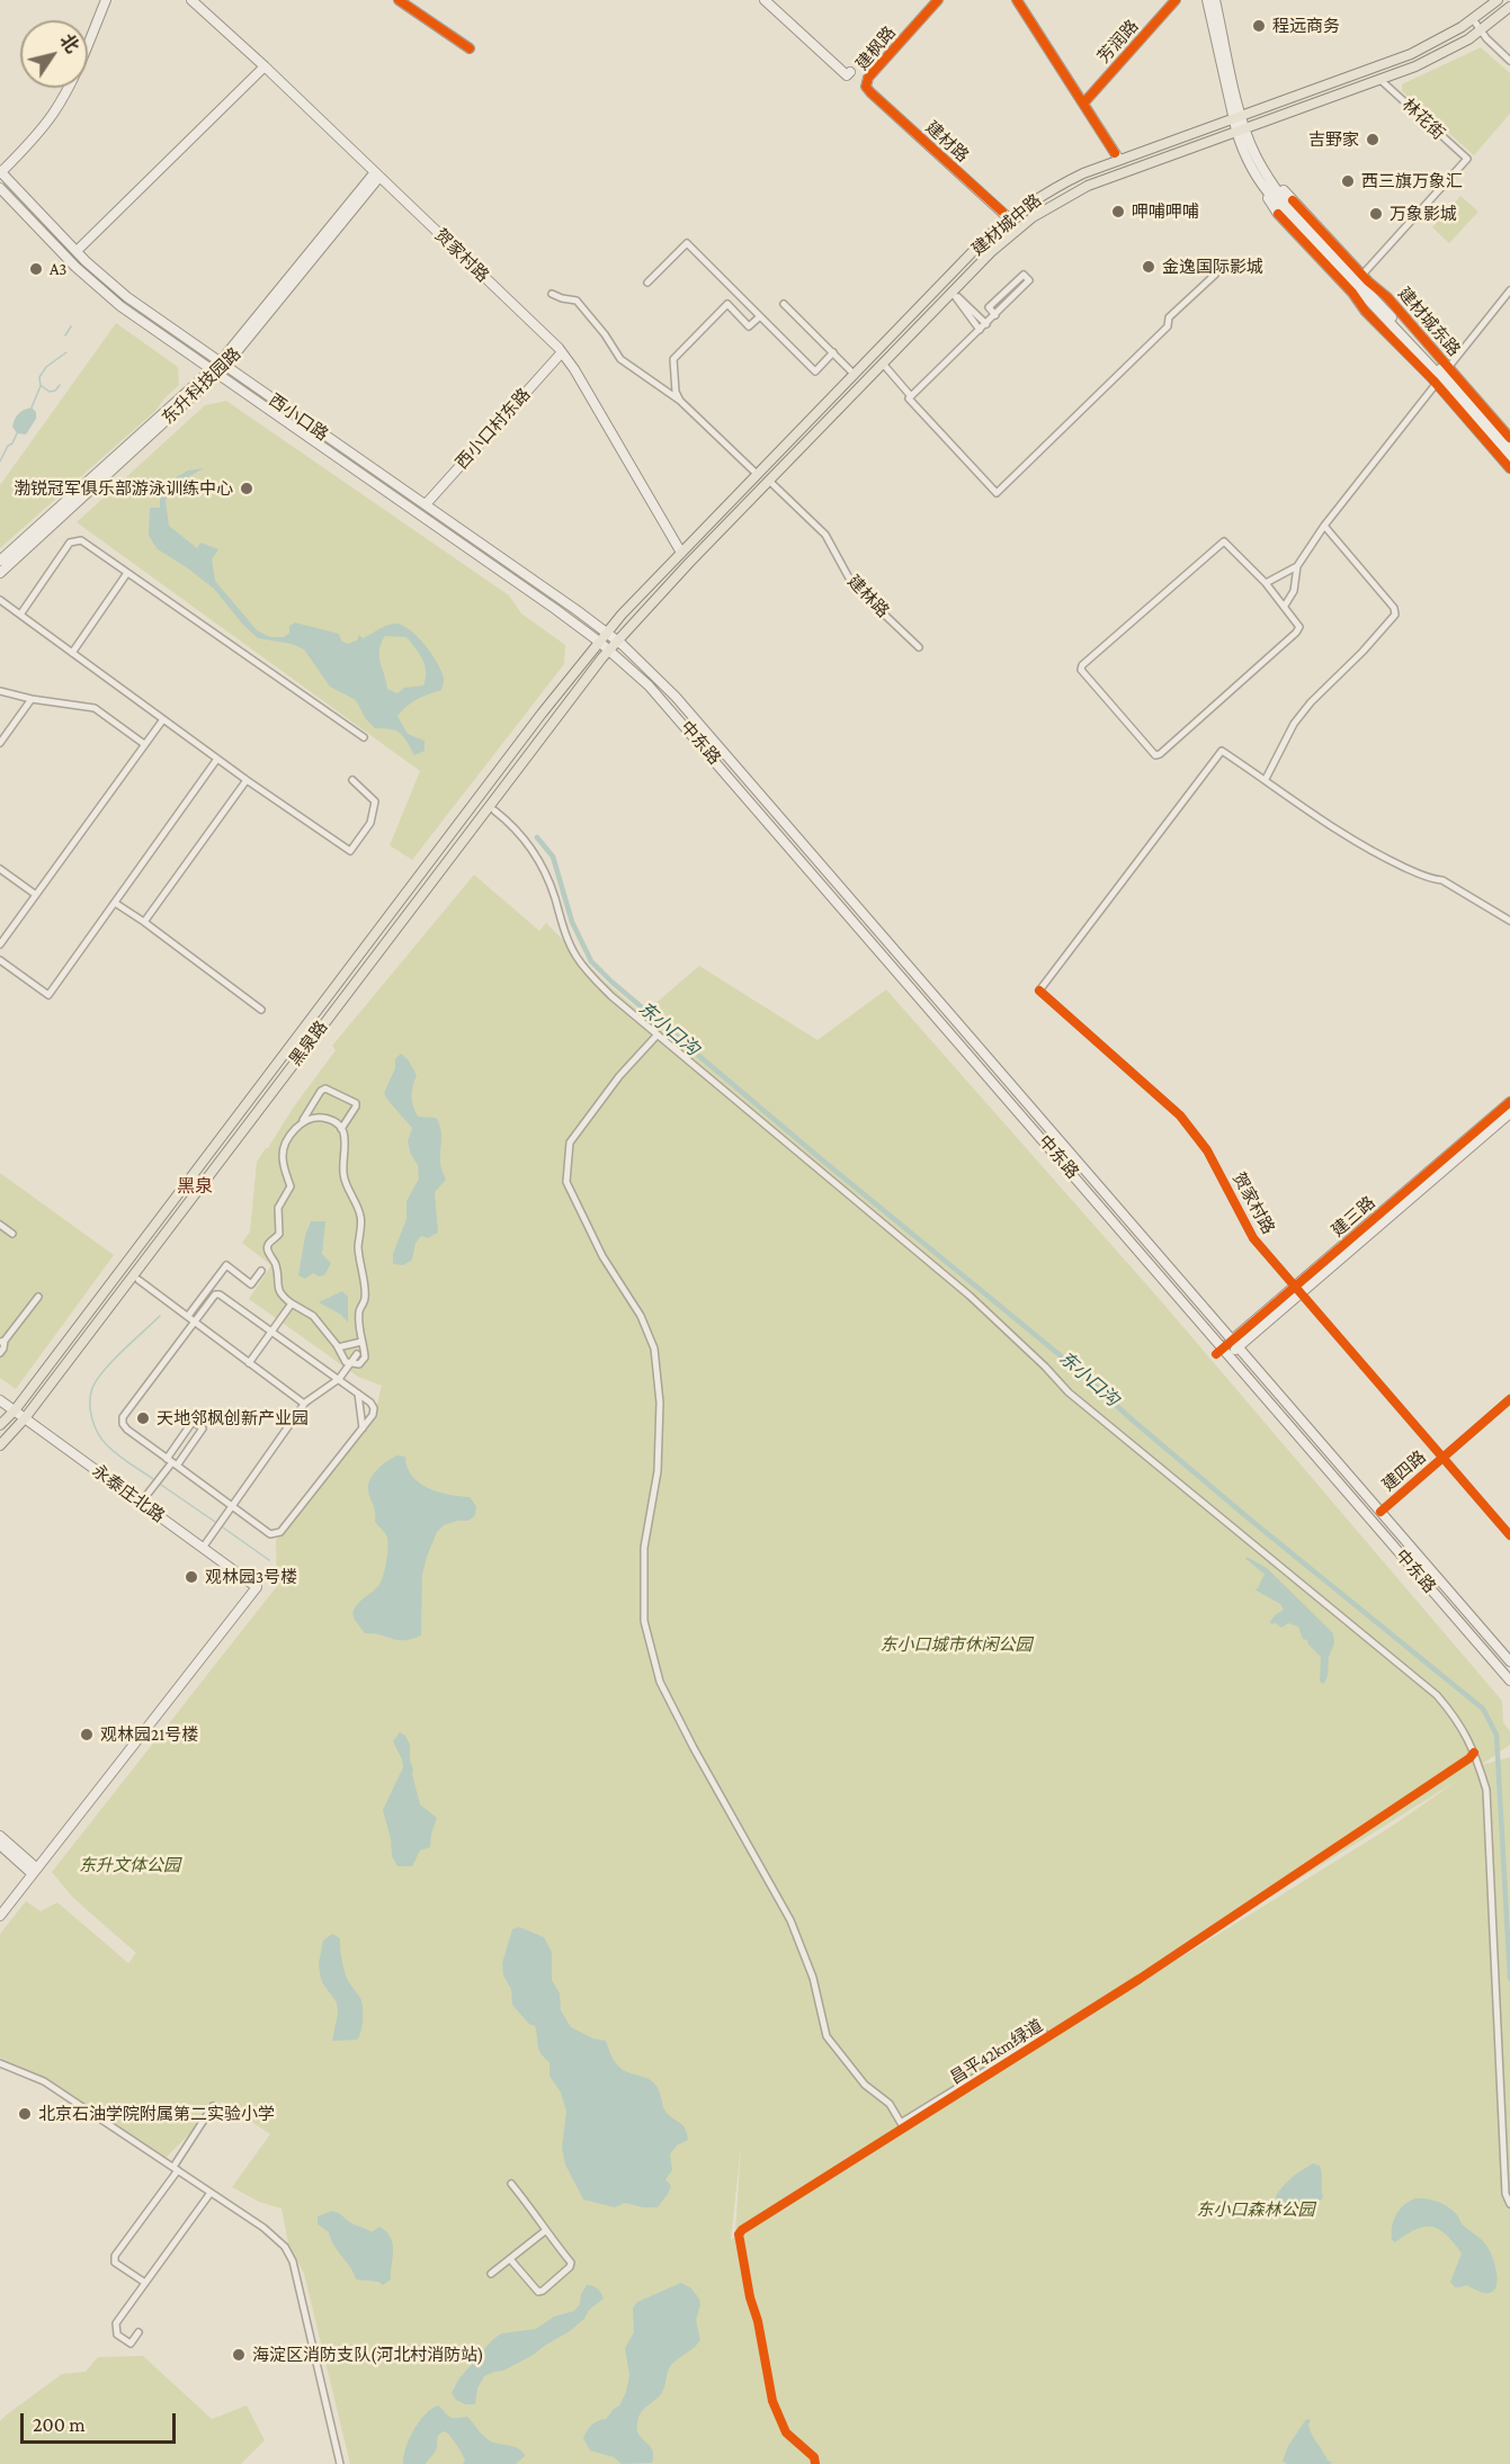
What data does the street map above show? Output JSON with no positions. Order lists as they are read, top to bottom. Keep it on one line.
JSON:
{"streets":{"main road":["芳润路","建枫路","建材路","建材城中路","贺家村路","建材城东路","东升科技园路","西小口路","西小口村东路","中东路","黑泉路","建三路","永泰庄北路"],"street":["林花街","建林路","建四路"],"cycle path":["昌平42km绿道"]},"crossings":[["建枫路","建材路"],["林花街","建材城中路"],["林花街","建材城东路"],["建材路","建材城中路"],["建材城中路","贺家村路"],["建材城中路","建材城东路"],["建材城中路","西小口路"],["建材城中路","建林路"],["建材城中路","中东路"],["建材城中路","黑泉路"],["贺家村路","东升科技园路"],["贺家村路","西小口村东路"],["贺家村路","建三路"],["贺家村路","建四路"],["东升科技园路","西小口路"],["西小口路","西小口村东路"],["西小口路","中东路"],["西小口路","黑泉路"],["中东路","黑泉路"],["中东路","建三路"],["中东路","建四路"],["黑泉路","永泰庄北路"]],"districts":["黑泉"],"water":["东小口沟"],"parks":["东小口城市休闲公园","东升文体公园","东小口森林公园"],"places":["程远商务","吉野家","西三旗万象汇","呷哺呷哺","万象影城","金逸国际影城","A3","渤锐冠军俱乐部游泳训练中心","天地邻枫创新产业园","观林园3号楼","观林园21号楼","北京石油学院附属第二实验小学","海淀区消防支队(河北村消防站)"],"scale_bar":"200 m","north":"top right"}
